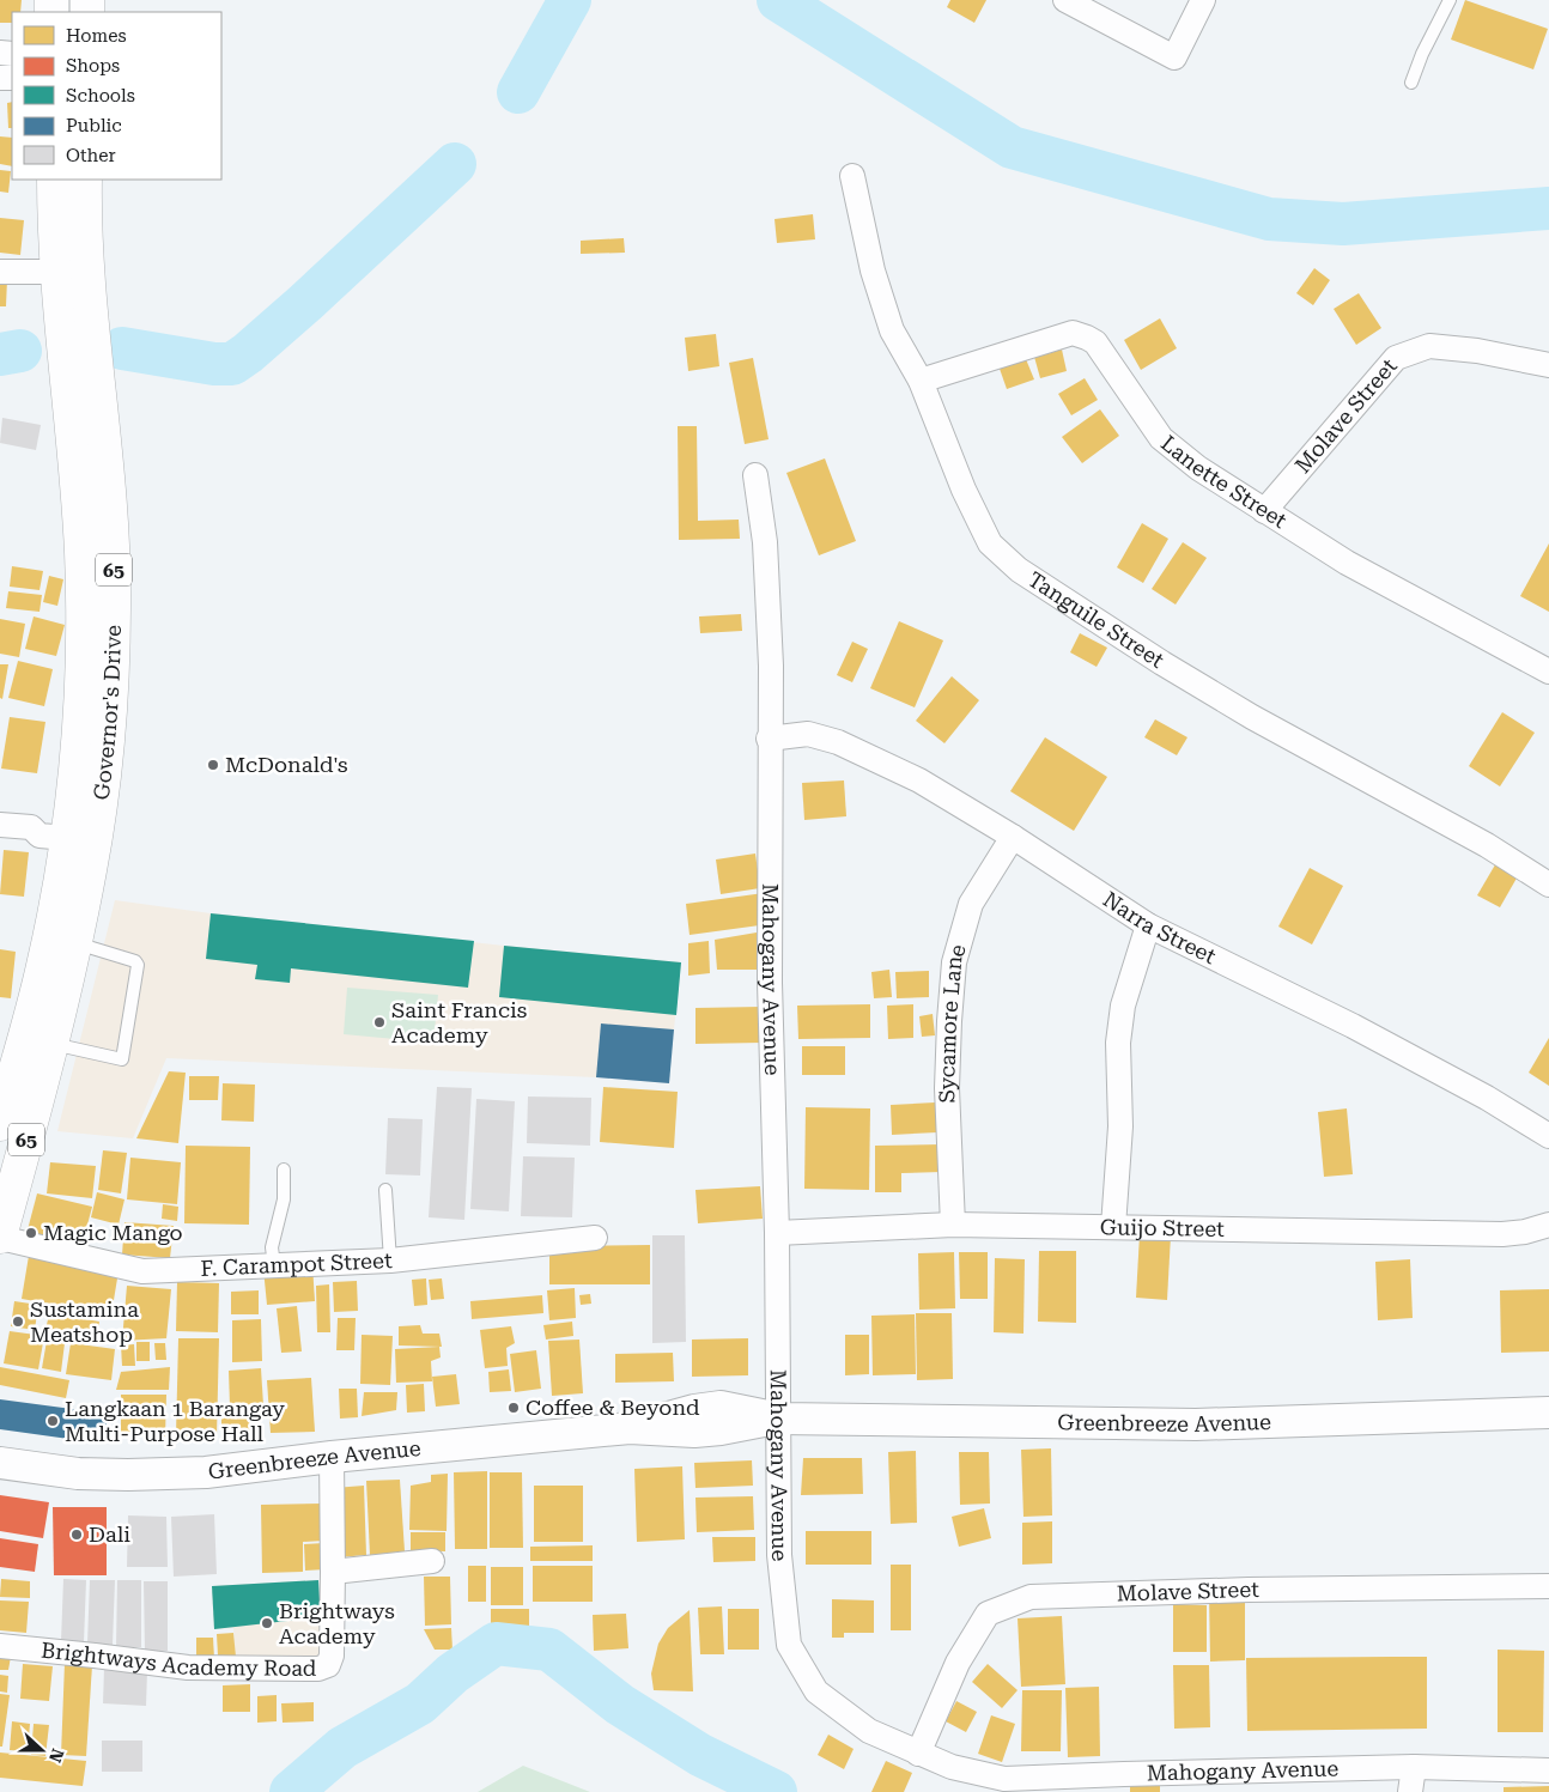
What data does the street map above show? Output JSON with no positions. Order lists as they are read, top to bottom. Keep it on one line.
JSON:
{"streets":{"main road":["65","Governor's Drive"],"street":["Molave Street","Lanette Street","Tanguile Street","Narra Street","Mahogany Avenue","Sycamore Lane","Guijo Street","F. Carampot Street","Greenbreeze Avenue","Brightways Academy Road"]},"crossings":[["Molave Street","Lanette Street"],["Molave Street","Mahogany Avenue"],["Lanette Street","Tanguile Street"],["Governor's Drive","F. Carampot Street"],["Narra Street","Mahogany Avenue"],["Narra Street","Sycamore Lane"],["Mahogany Avenue","Guijo Street"],["Mahogany Avenue","Greenbreeze Avenue"],["Sycamore Lane","Guijo Street"],["Greenbreeze Avenue","Brightways Academy Road"]],"places":["McDonald's","Saint Francis Academy","Magic Mango","Sustamina Meatshop","Coffee & Beyond","Langkaan 1 Barangay Multi-Purpose Hall","Dali","Brightways Academy"],"legend":["Homes","Shops","Schools","Public","Other"],"north":"right"}
